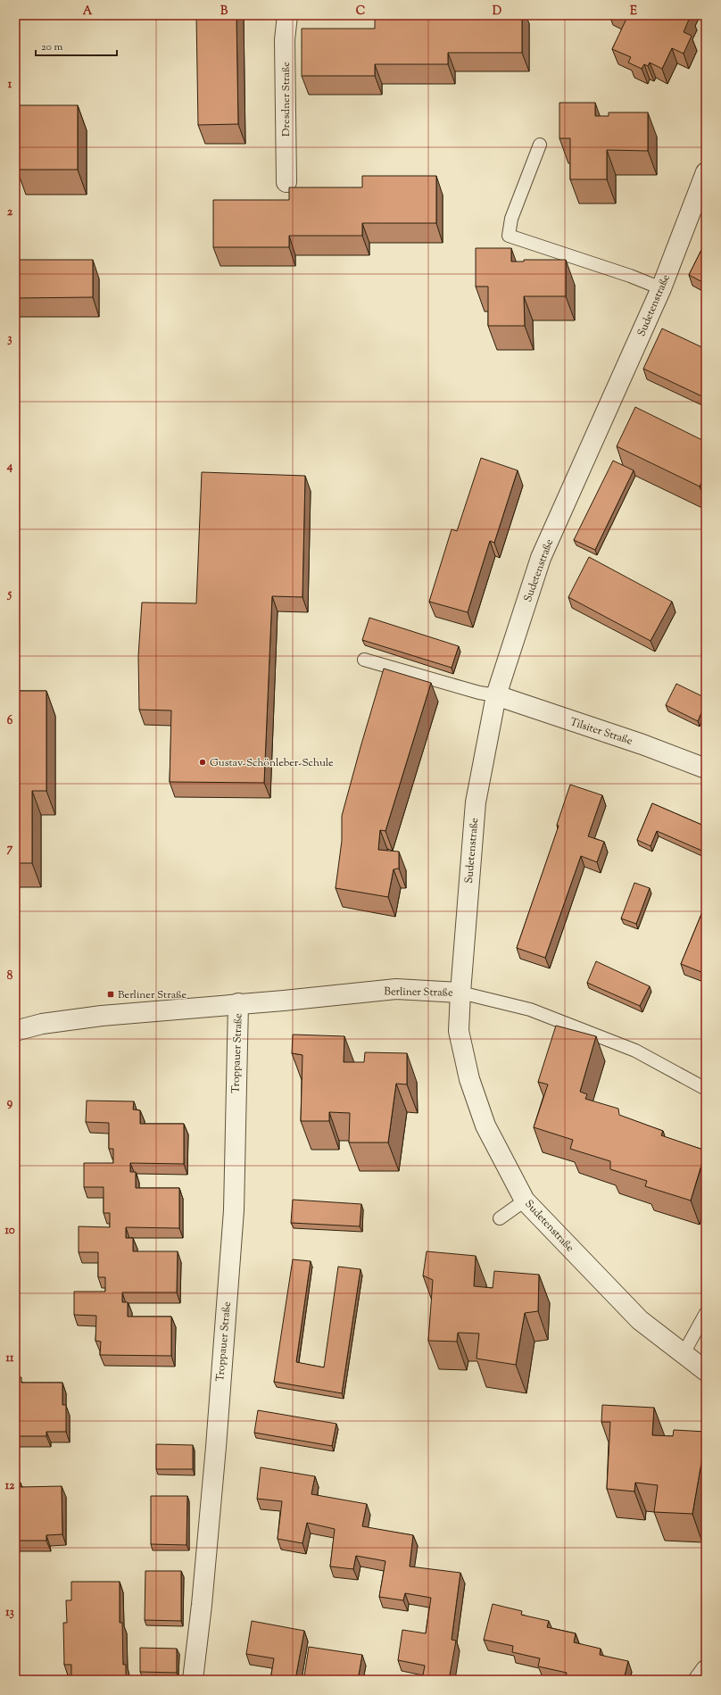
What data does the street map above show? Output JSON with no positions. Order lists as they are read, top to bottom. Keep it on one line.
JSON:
{"streets":{"street":["Dresdner Straße","Sudetenstraße","Tilsiter Straße","Berliner Straße","Troppauer Straße"]},"crossings":[["Sudetenstraße","Tilsiter Straße"],["Sudetenstraße","Berliner Straße"],["Berliner Straße","Troppauer Straße"]],"places":{"other":["Gustav-Schönleber-Schule"],"transit":["Berliner Straße"]},"scale_bar":"20 m","grid":{"columns":["A","B","C","D","E"],"rows":["1","2","3","4","5","6","7","8","9","10","11","12","13"]}}
